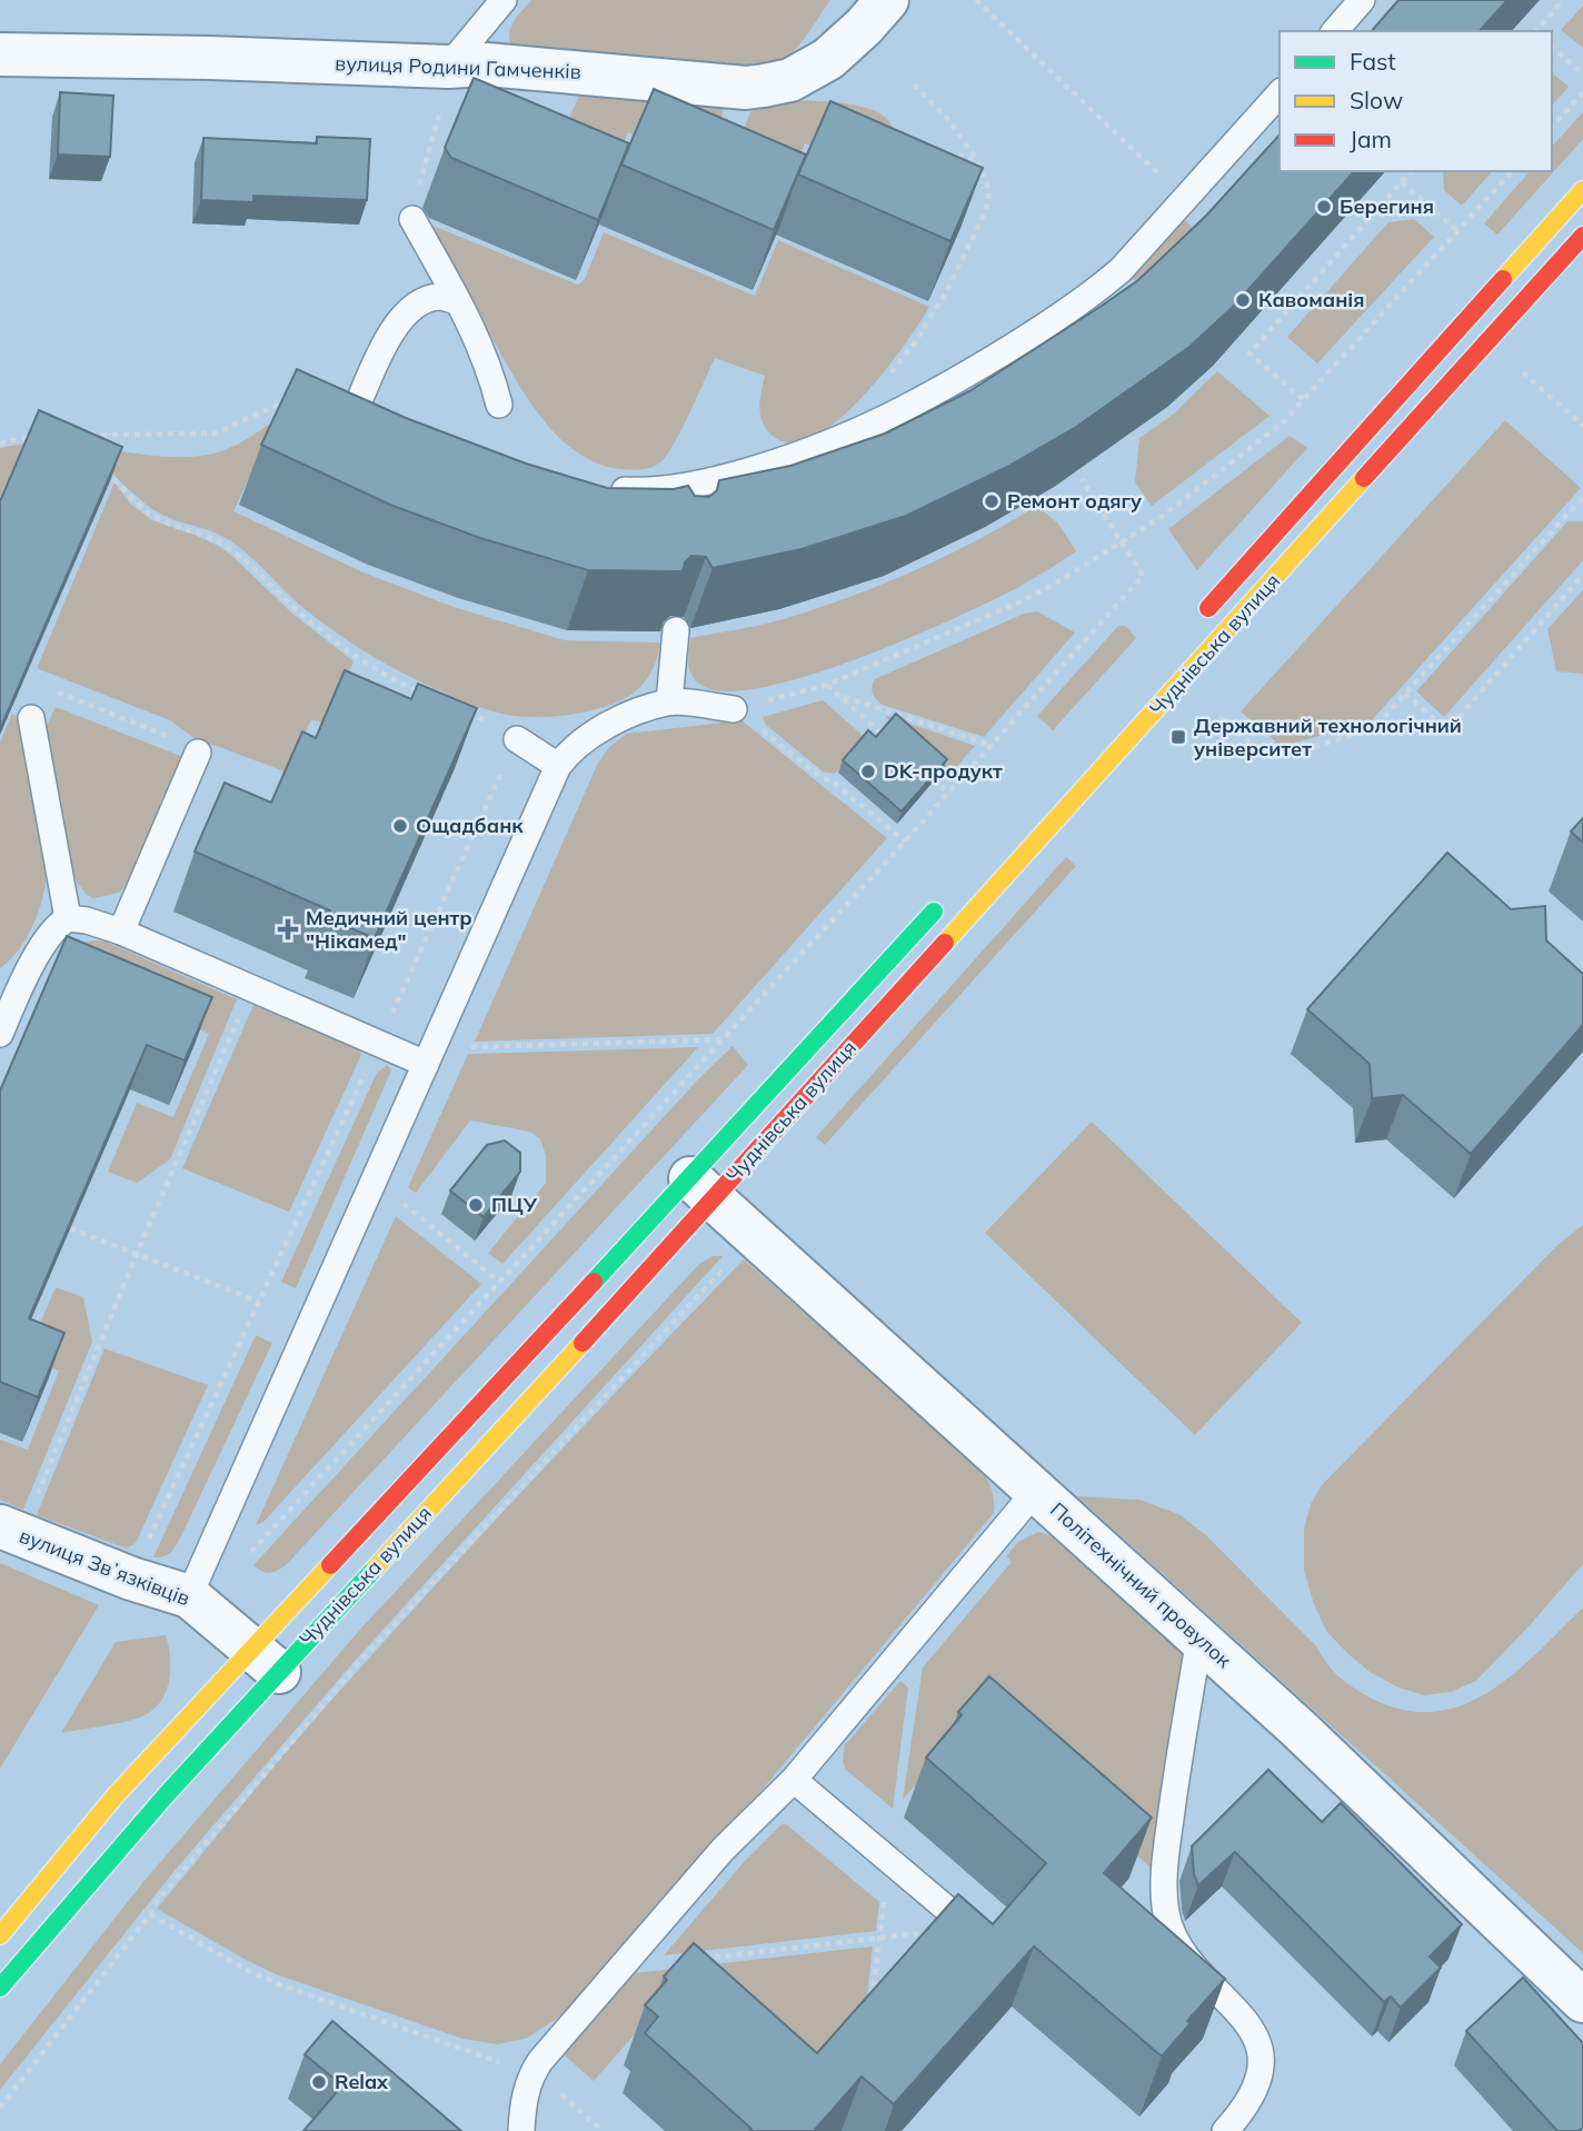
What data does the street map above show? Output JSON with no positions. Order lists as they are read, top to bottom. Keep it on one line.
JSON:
{"streets":{"main road":["Чуднівська вулиця"],"street":["вулиця Родини Гамченків","вулиця Звʼязківців","Політехнічний провулок"]},"crossings":[["Чуднівська вулиця","вулиця Звʼязківців"],["Чуднівська вулиця","Політехнічний провулок"]],"places":{"other":["Берегиня","Кавоманія","Ремонт одягу","DK-продукт","Ощадбанк","ПЦУ","Relax"],"transit":["Державний технологiчний університет"],"health":["Медичний центр \"Нікамед\""]},"legend":["Fast","Slow","Jam"]}
